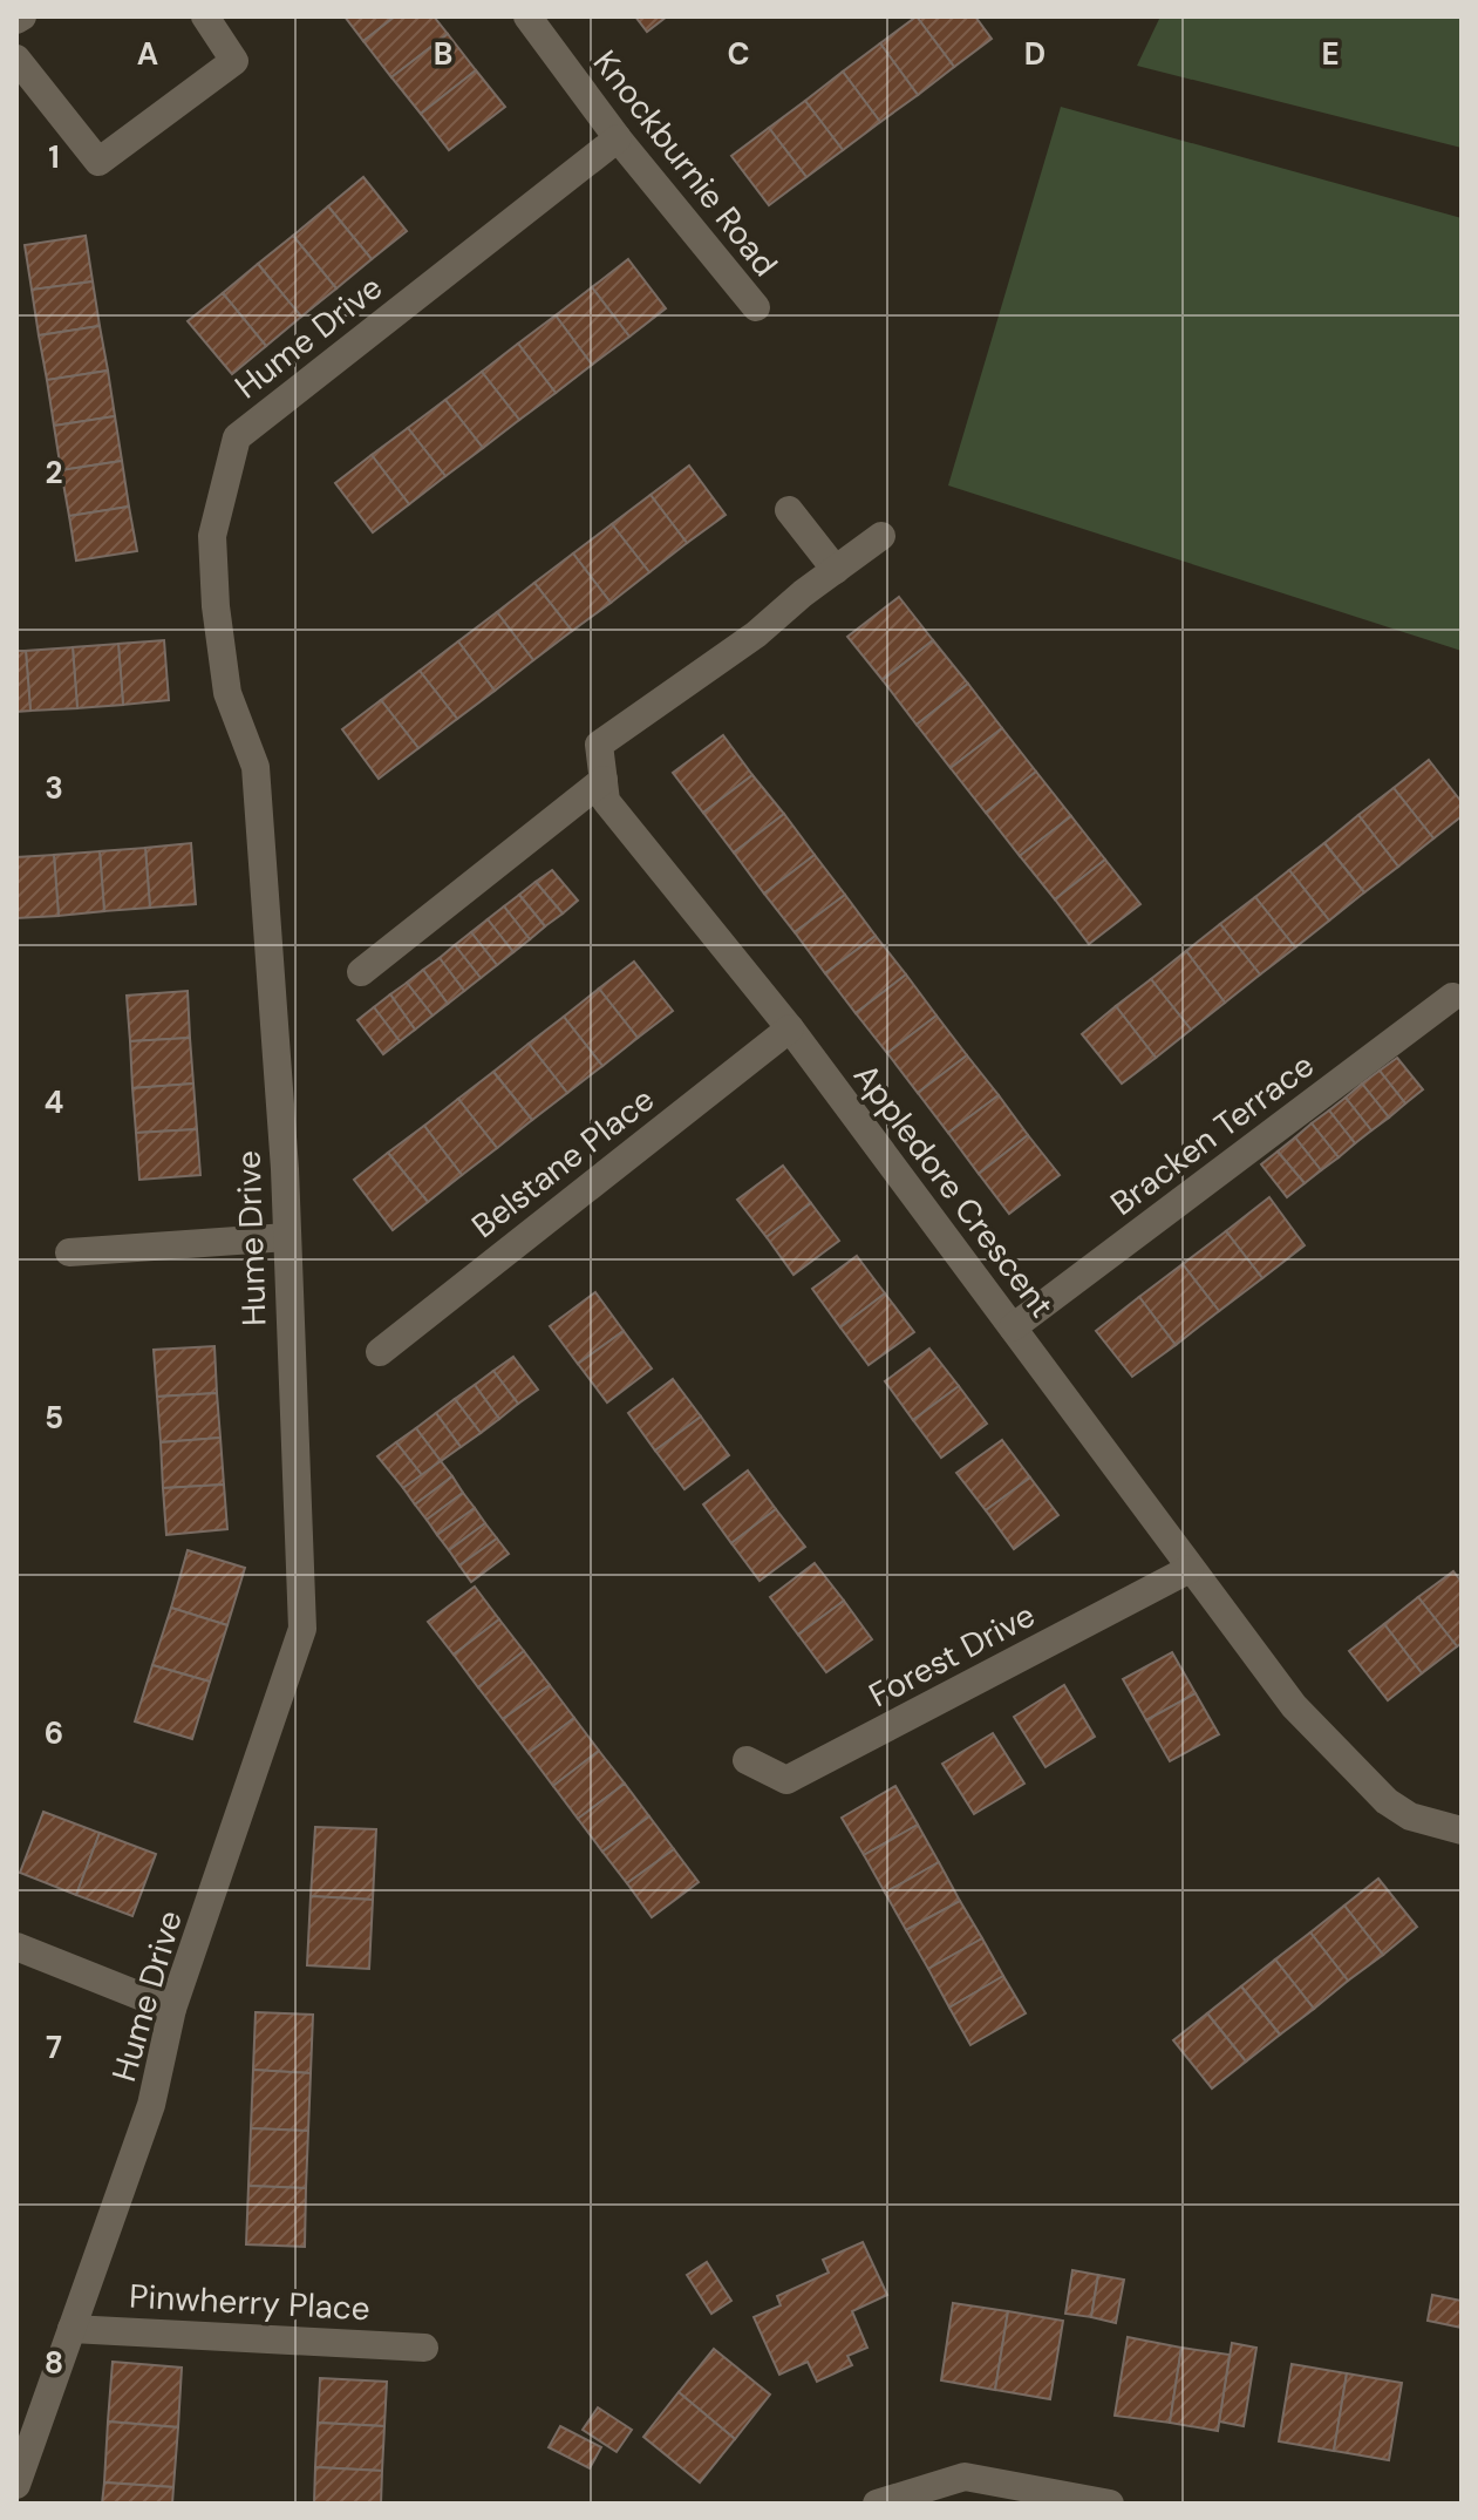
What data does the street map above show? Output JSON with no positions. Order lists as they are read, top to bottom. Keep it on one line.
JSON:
{"streets":{"street":["Knockburnie Road","Hume Drive","Bracken Terrace","Belstane Place","Appledore Crescent","Forest Drive","Pinwherry Place"]},"crossings":[["Knockburnie Road","Hume Drive"],["Hume Drive","Pinwherry Place"],["Bracken Terrace","Appledore Crescent"],["Belstane Place","Appledore Crescent"],["Appledore Crescent","Forest Drive"]],"grid":{"columns":["A","B","C","D","E"],"rows":["1","2","3","4","5","6","7","8"]}}
